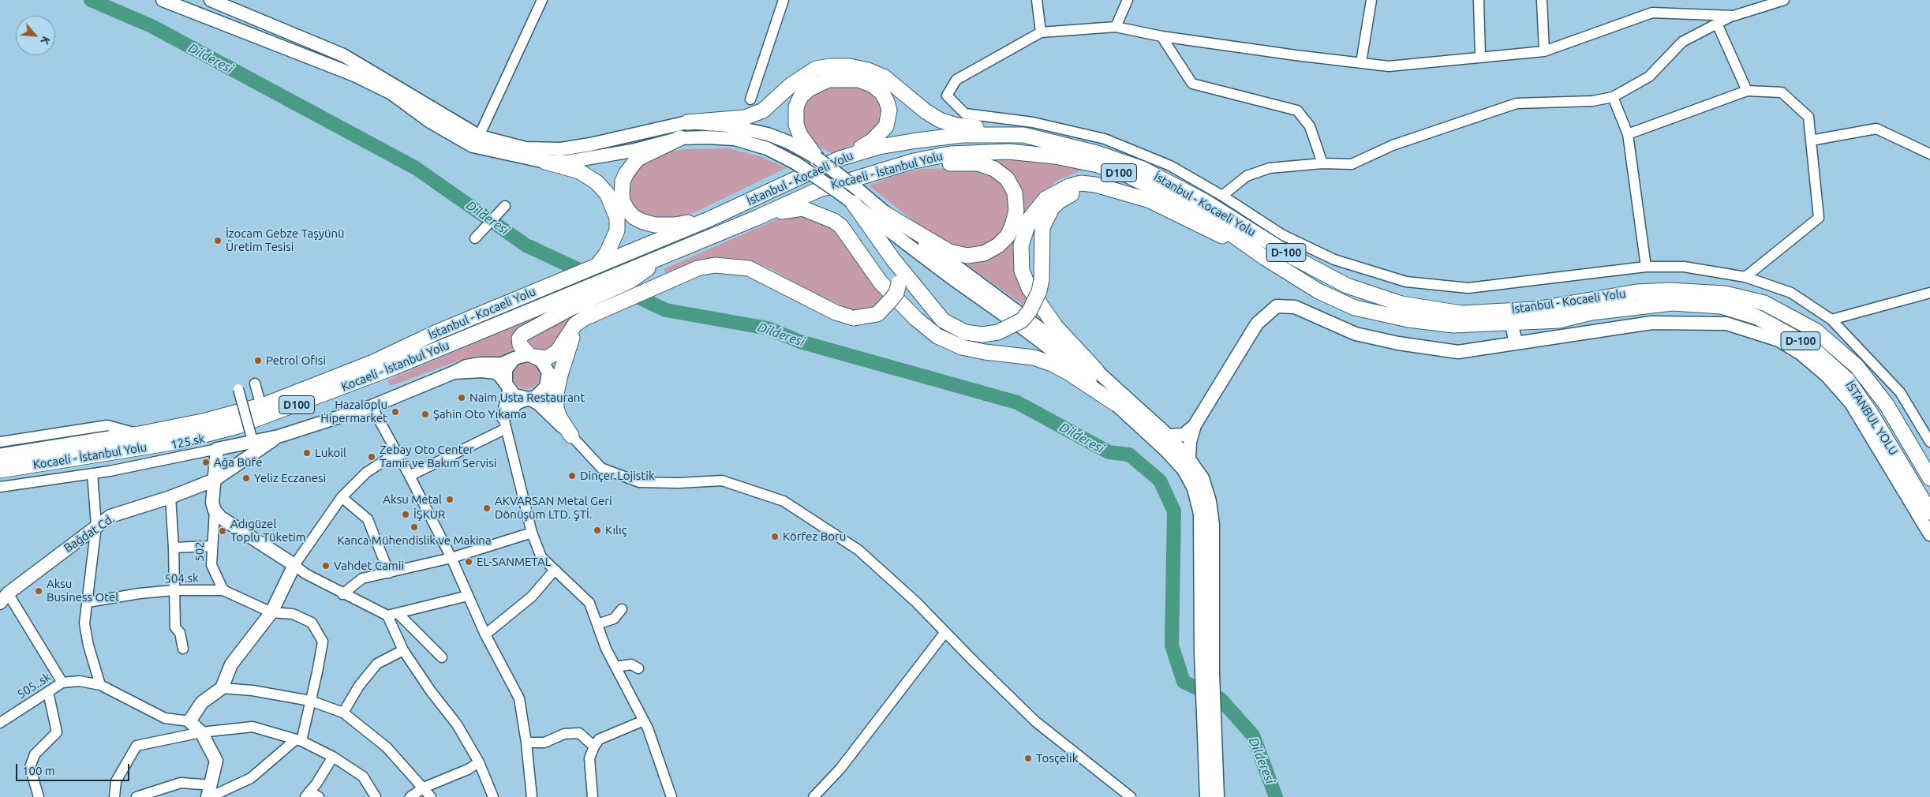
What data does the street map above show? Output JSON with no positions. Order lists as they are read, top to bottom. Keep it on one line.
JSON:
{"streets":{"highway":["Kocaeli - İstanbul Yolu","D100","İstanbul - Kocaeli Yolu","D-100","İSTANBUL YOLU"],"main road":["Bağdat Cd."],"street":["125.sk","502","504.sk","505..sk"]},"crossings":[["Kocaeli - İstanbul Yolu","İSTANBUL YOLU"],["502","504.sk"]],"water":["Dilderesi"],"places":["İzocam Gebze Taşyünü Üretim Tesisi","Petrol Ofisi","Naim Usta Restaurant","Hazaloplu Hipermarket","Şahin Oto Yıkama","Lukoil","Zebay Oto Center Tamir ve Bakım Servisi","Ağa Büfe","Dinçer Lojistik","Yeliz Eczanesi","Aksu Metal","AKVARSAN Metal Geri Dönüşüm LTD. ŞTİ.","İŞKUR","Kanca Mühendislik ve Makina","Kılıç","Adıgüzel Toplu Tüketim","Körfez Boru","EL-SANMETAL","Vahdet Camii","Aksu Business Otel","Tosçelik"],"scale_bar":"100 m","north":"bottom right"}
